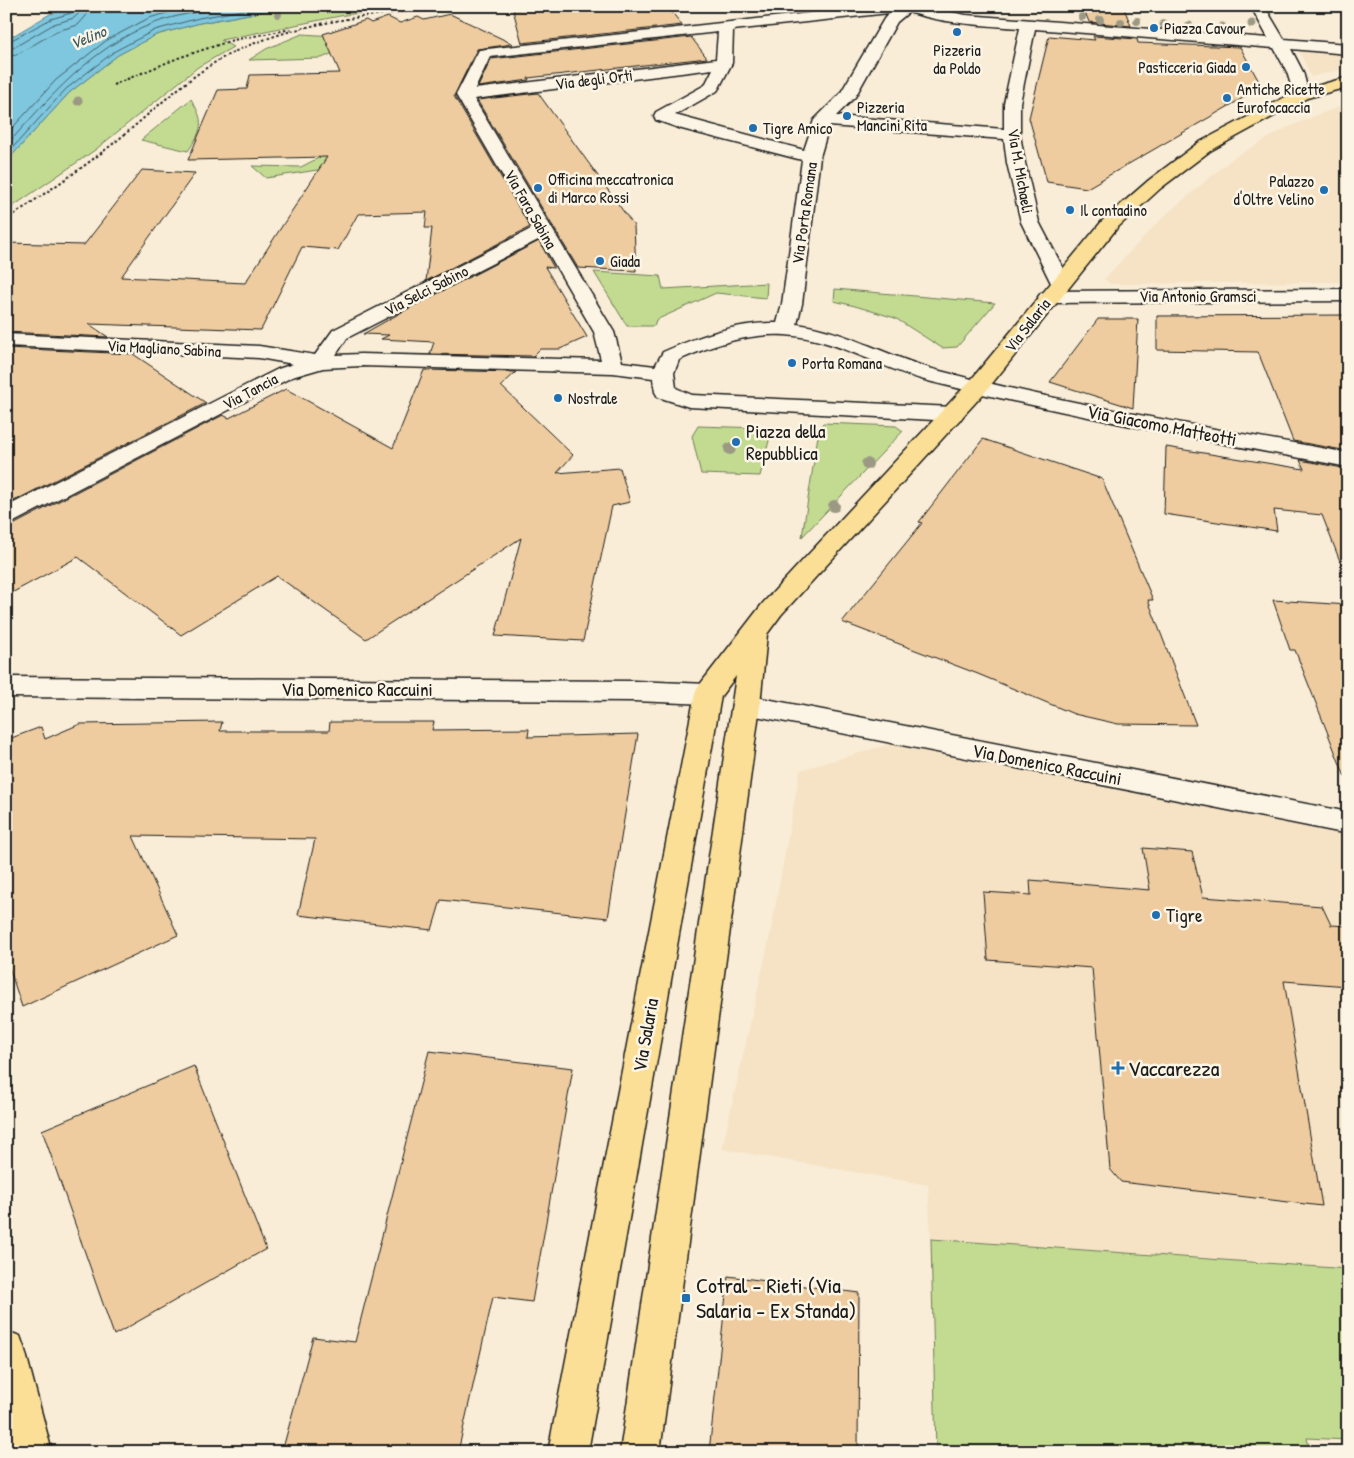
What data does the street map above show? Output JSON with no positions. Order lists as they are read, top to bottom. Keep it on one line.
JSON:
{"streets":{"main road":["Via Salaria"],"street":["Via degli Orti","Via M. Michaeli","Via Fara Sabina","Via Porta Romana","Via Selci Sabino","Via Antonio Gramsci","Via Magliano Sabina","Via Tancia","Via Giacomo Matteotti","Via Domenico Raccuini"]},"crossings":[["Via degli Orti","Via Fara Sabina"],["Via M. Michaeli","Via Antonio Gramsci"],["Via M. Michaeli","Via Salaria"],["Via Fara Sabina","Via Selci Sabino"],["Via Fara Sabina","Via Tancia"],["Via Selci Sabino","Via Magliano Sabina"],["Via Selci Sabino","Via Tancia"],["Via Antonio Gramsci","Via Salaria"],["Via Salaria","Via Giacomo Matteotti"],["Via Salaria","Via Domenico Raccuini"],["Via Magliano Sabina","Via Tancia"]],"water":["Velino"],"places":{"other":["Piazza Cavour","Pizzeria da Poldo","Pasticceria Giada","Antiche Ricette Eurofocaccia","Pizzeria Mancini Rita","Tigre Amico","Officina meccatronica di Marco Rossi","Palazzo d'Oltre Velino","Il contadino","Giada","Porta Romana","Nostrale","Piazza della Repubblica","Tigre"],"health":["Vaccarezza"],"transit":["Cotral - Rieti (Via Salaria - Ex Standa)"]}}
